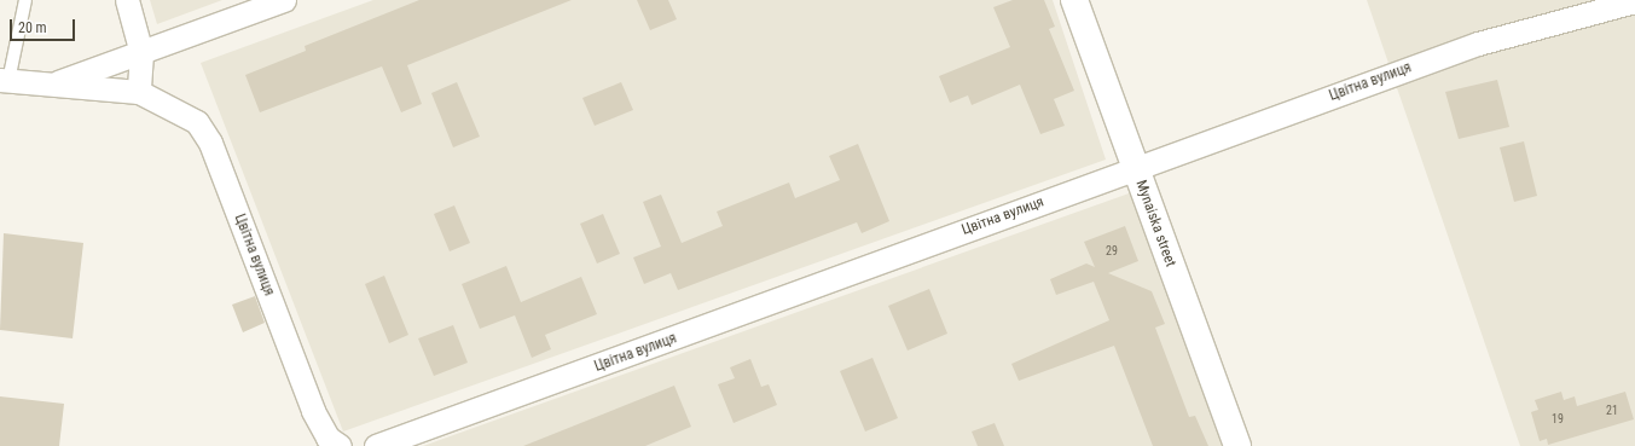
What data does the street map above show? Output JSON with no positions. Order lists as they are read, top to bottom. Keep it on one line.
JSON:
{"streets":{"street":["Цвітна вулиця","Mynaiska street"]},"crossings":[["Цвітна вулиця","Mynaiska street"]],"house_numbers":["29","21","19"],"scale_bar":"20 m"}
